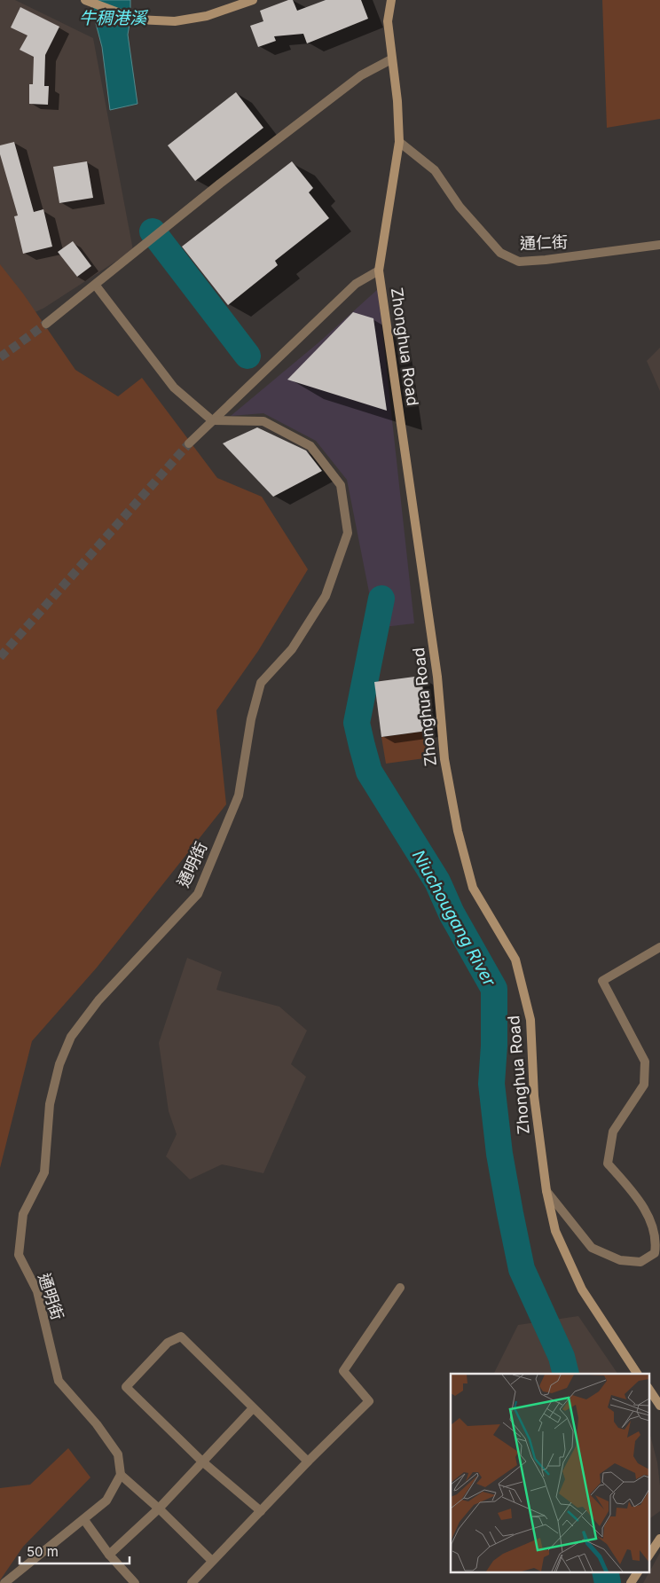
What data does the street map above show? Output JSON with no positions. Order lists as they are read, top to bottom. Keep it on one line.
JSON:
{"streets":{"street":["通仁街","Zhonghua Road","通明街"]},"crossings":[["通仁街","Zhonghua Road"]],"water":["牛稠港溪","Niuchougang River"],"scale_bar":"50 m"}
